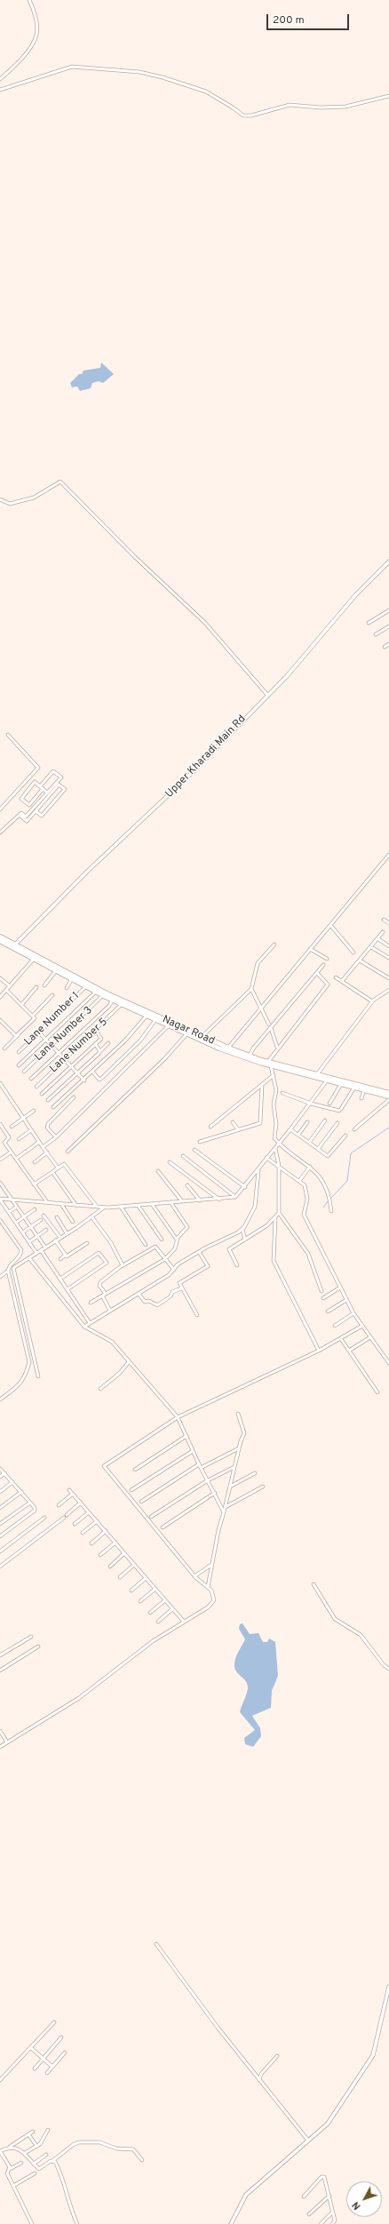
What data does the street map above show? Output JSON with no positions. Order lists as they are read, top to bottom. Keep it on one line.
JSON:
{"streets":{"highway":["Nagar Road"],"street":["Upper Kharadi Main Rd","Lane Number 1","Lane Number 3","Lane Number 5"]},"crossings":[["Upper Kharadi Main Rd","Nagar Road"],["Lane Number 1","Nagar Road"],["Nagar Road","Lane Number 3"],["Nagar Road","Lane Number 5"]],"scale_bar":"200 m","north":"bottom left"}
